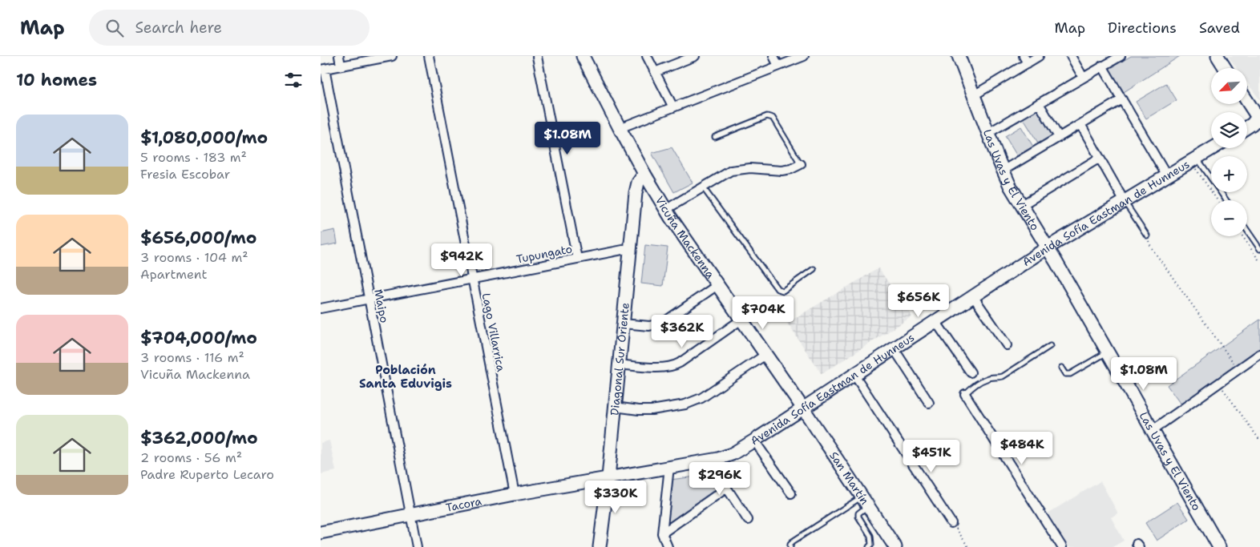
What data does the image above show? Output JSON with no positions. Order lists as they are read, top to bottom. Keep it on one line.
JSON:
{"streets":{"street":["Las Uvas y El Viento","Avenida Sofía Eastman de Hunneus","Vicuña Mackenna","Tupungato","Maipo","Lago Villarrica","Diagonal Sur Oriente","San Martín","Tacora"]},"crossings":[["Las Uvas y El Viento","Avenida Sofía Eastman de Hunneus"],["Avenida Sofía Eastman de Hunneus","Vicuña Mackenna"],["Avenida Sofía Eastman de Hunneus","Diagonal Sur Oriente"],["Avenida Sofía Eastman de Hunneus","San Martín"],["Avenida Sofía Eastman de Hunneus","Tacora"],["Vicuña Mackenna","Diagonal Sur Oriente"],["Vicuña Mackenna","San Martín"],["Tupungato","Maipo"],["Tupungato","Lago Villarrica"],["Tupungato","Diagonal Sur Oriente"],["Maipo","Tacora"],["Lago Villarrica","Tacora"],["Diagonal Sur Oriente","Tacora"]],"districts":["Población Santa Eduvigis"],"north":"bottom left","page":{"header":"Map","search":"Search here","nav":["Map","Directions","Saved"],"heading":"10 homes","map_buttons":["+","−"],"list":[{"name":"$1,080,000/mo","note":"5 rooms · 183 m² · Fresia Escobar"},{"name":"$656,000/mo","note":"3 rooms · 104 m² · Apartment"},{"name":"$704,000/mo","note":"3 rooms · 116 m² · Vicuña Mackenna"},{"name":"$362,000/mo","note":"2 rooms · 56 m² · Padre Ruperto Lecaro"}],"price":["$1.08M","$942K","$656K","$704K","$362K","$1.08M","$484K","$451K","$296K","$330K"]}}
